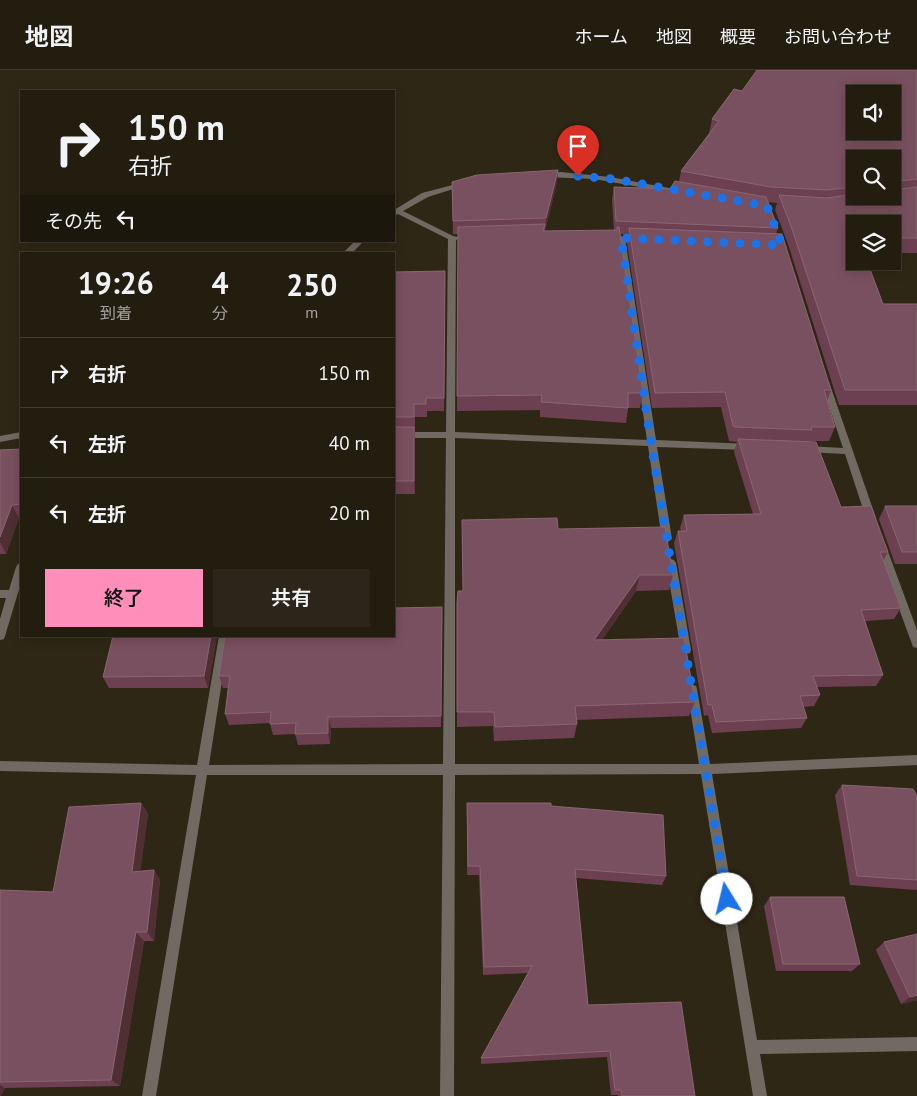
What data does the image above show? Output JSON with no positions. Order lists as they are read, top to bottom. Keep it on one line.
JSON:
{"page":{"header":"地図","nav":["ホーム","地図","概要","お問い合わせ"],"turn":["150 m","右折"],"then":"その先","eta":["19:26","到着","4","分","250","m"],"list":[{"name":"右折","value":"150 m"},{"name":"左折","value":"40 m"},{"name":"左折","value":"20 m"}],"buttons":["終了","共有"]}}
